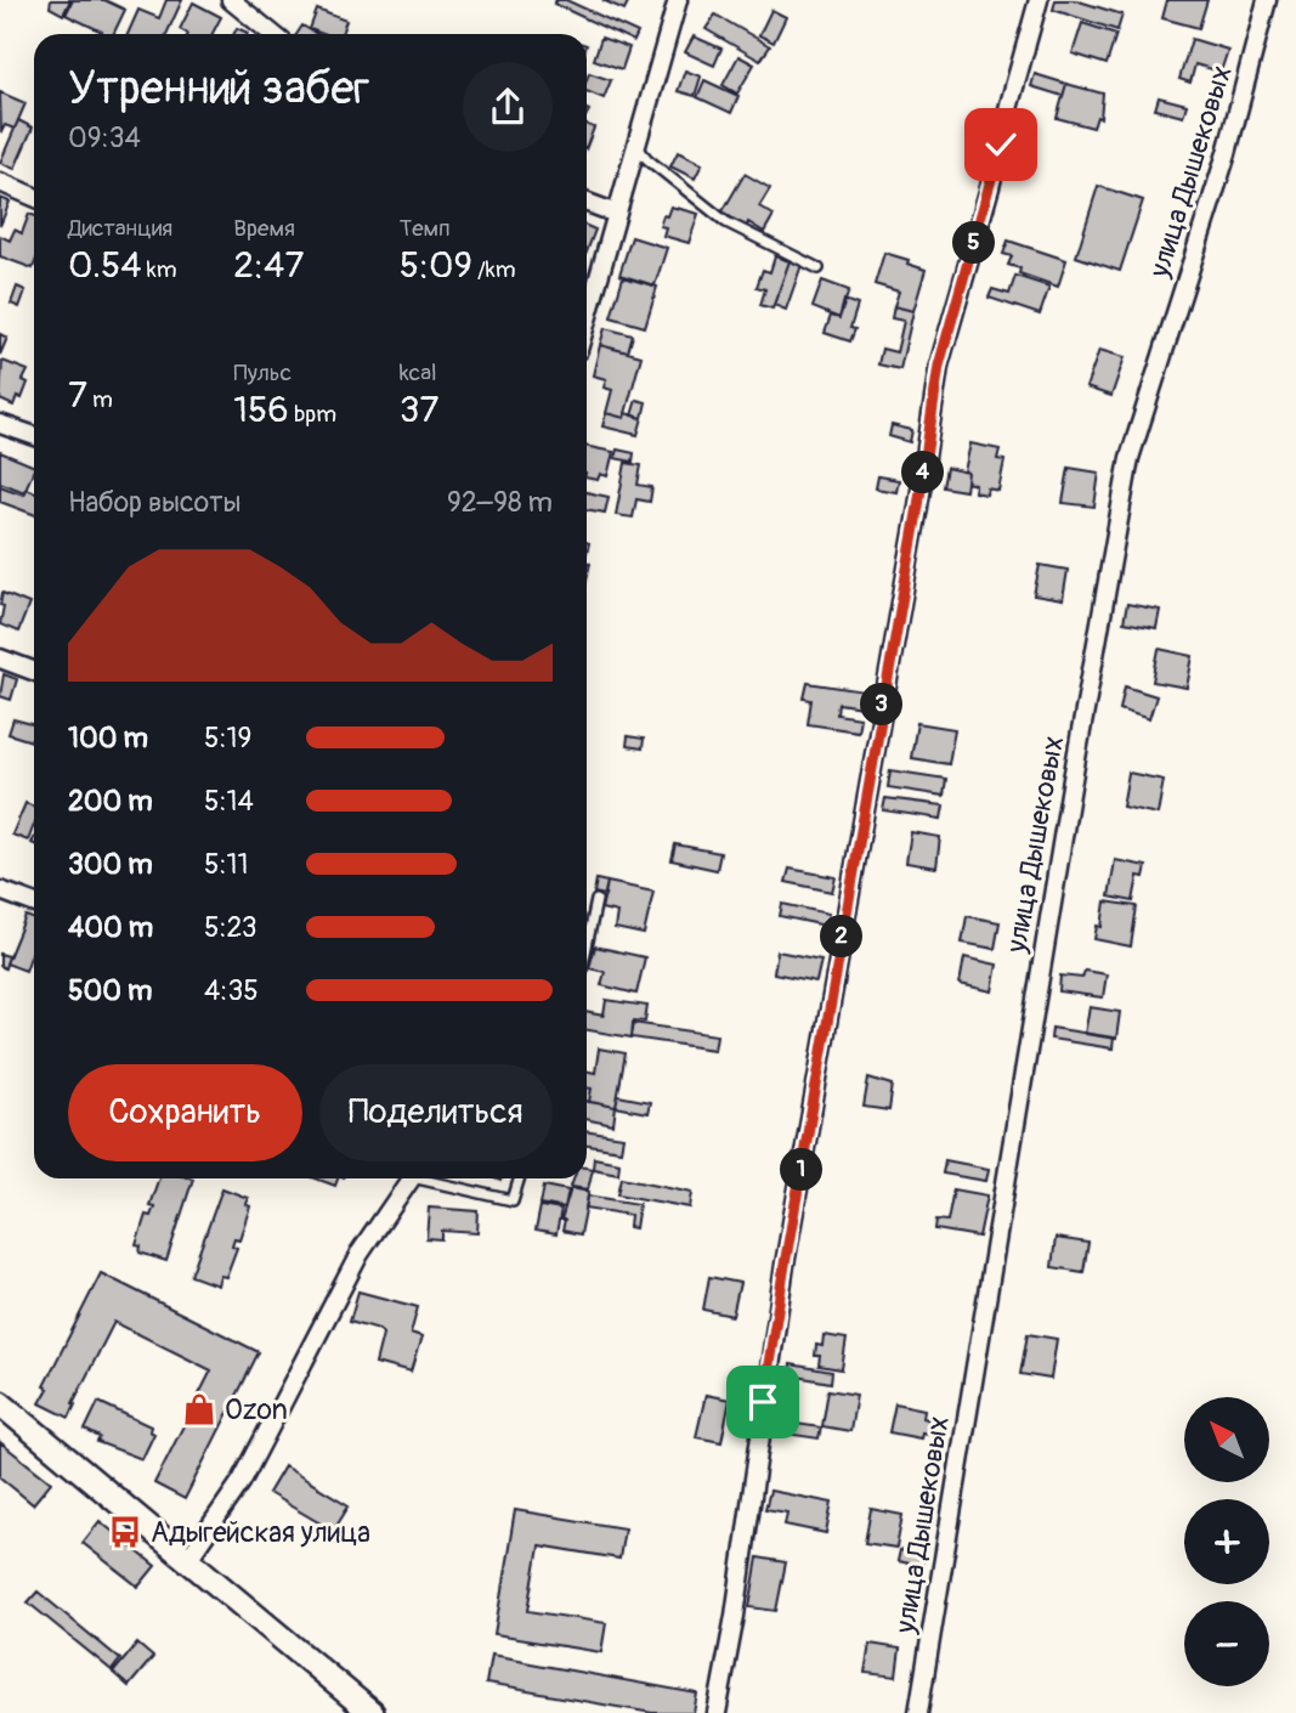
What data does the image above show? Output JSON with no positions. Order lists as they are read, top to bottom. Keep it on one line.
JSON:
{"streets":{"street":["улица Дышековых"]},"places":{"shop":["Ozon"],"bus stop":["Адыгейская улица"]},"north":"top left","page":{"heading":["Утренний забег","09:34"],"stats":[["Дистанция","0.54 km"],["Время","2:47"],["Темп","5:09 /km"],["7 m"],["Пульс","156 bpm"],["kcal","37"]],"pins":["5","4","3","2","1"],"chart":["Набор высоты","92–98 m"],"list":[{"name":"100 m","note":"5:19"},{"name":"200 m","note":"5:14"},{"name":"300 m","note":"5:11"},{"name":"400 m","note":"5:23"},{"name":"500 m","note":"4:35"}],"buttons":["Сохранить","Поделиться"],"map_buttons":["+","−"]}}
